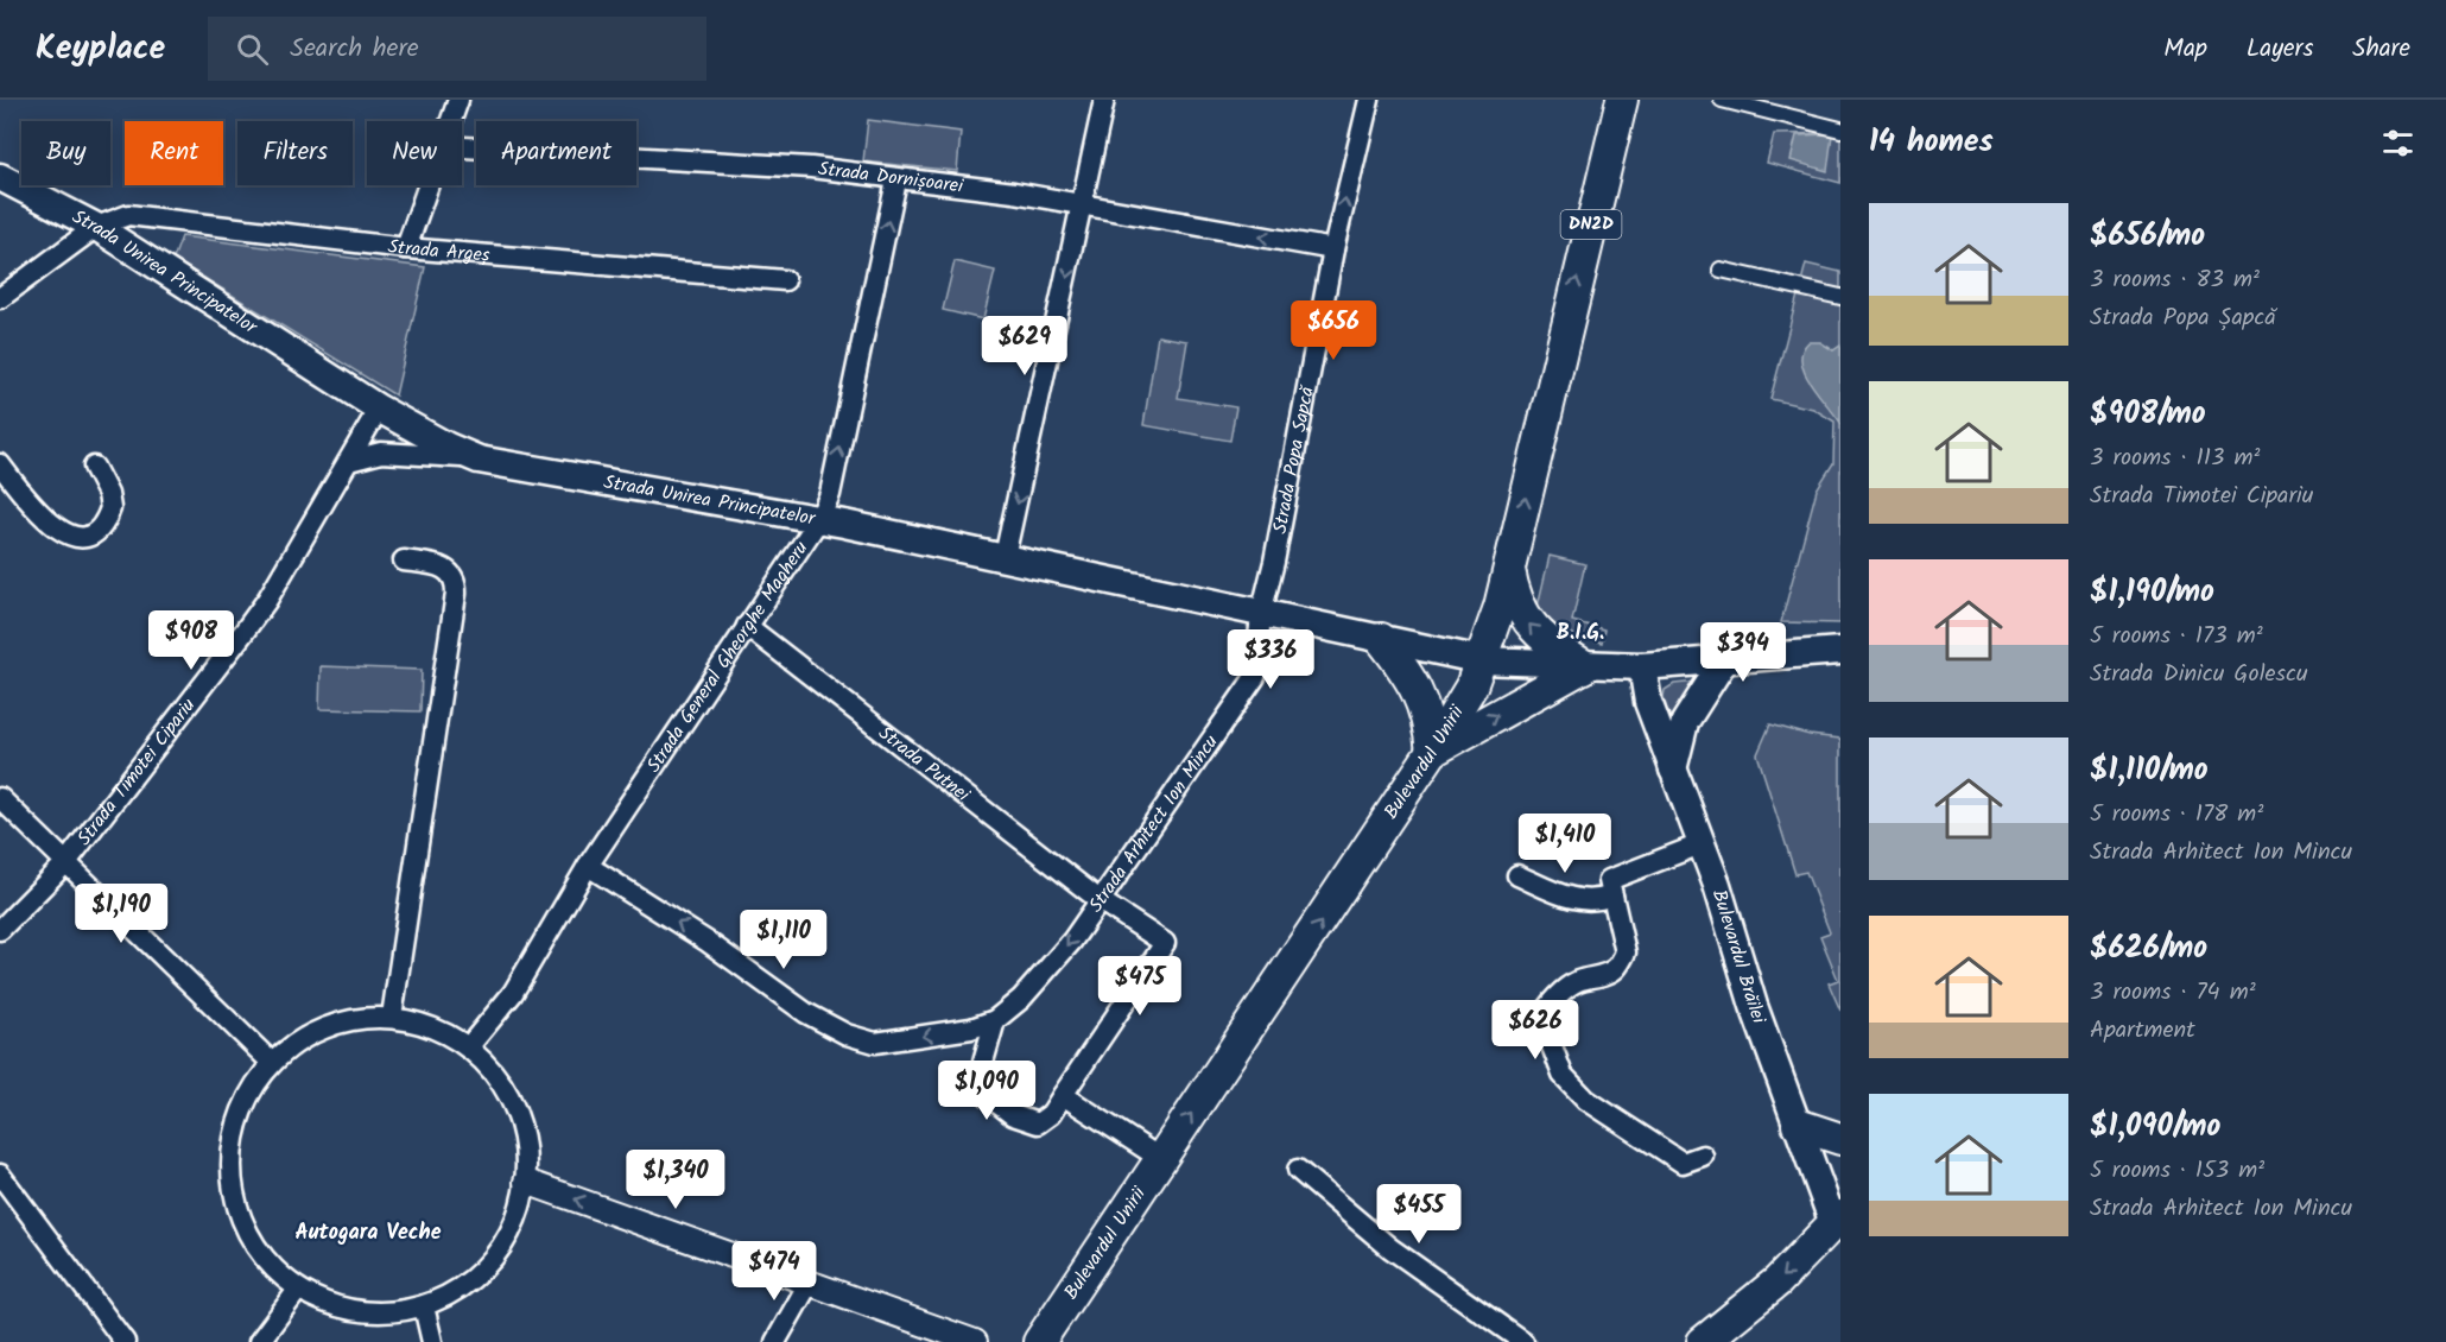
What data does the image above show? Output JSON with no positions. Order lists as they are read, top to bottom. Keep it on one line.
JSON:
{"streets":{"main road":["DN2D","Strada Unirea Principatelor","Bulevardul Unirii","Bulevardul Brăilei"],"street":["Strada Dornișoarei","Strada Argeș","Strada Popa Șapcă","Strada General Gheorghe Magheru","Strada Putnei","Strada Timotei Cipariu","Strada Arhitect Ion Mincu"]},"crossings":[["Strada Dornișoarei","Strada Popa Șapcă"],["Strada Dornișoarei","Strada General Gheorghe Magheru"],["Strada Argeș","Strada Unirea Principatelor"],["Strada Unirea Principatelor","Strada Popa Șapcă"],["Strada Unirea Principatelor","Strada General Gheorghe Magheru"],["Strada Unirea Principatelor","Bulevardul Unirii"],["Strada Unirea Principatelor","Strada Timotei Cipariu"],["Strada Unirea Principatelor","Strada Arhitect Ion Mincu"],["Strada Unirea Principatelor","Bulevardul Brăilei"],["Strada Popa Șapcă","Strada Arhitect Ion Mincu"],["Strada General Gheorghe Magheru","Strada Putnei"],["Strada General Gheorghe Magheru","Strada Arhitect Ion Mincu"],["Strada Putnei","Strada Arhitect Ion Mincu"]],"one_way":["Strada General Gheorghe Magheru","Bulevardul Unirii","Strada Arhitect Ion Mincu"],"districts":["B.I.G.","Autogara Veche"],"page":{"header":"Keyplace","search":"Search here","nav":["Map","Layers","Share"],"heading":"14 homes","chip":["Buy","Rent","Filters","New","Apartment"],"list":[{"name":"$656/mo","note":"3 rooms · 83 m² · Strada Popa Șapcă"},{"name":"$908/mo","note":"3 rooms · 113 m² · Strada Timotei Cipariu"},{"name":"$1,190/mo","note":"5 rooms · 173 m² · Strada Dinicu Golescu"},{"name":"$1,110/mo","note":"5 rooms · 178 m² · Strada Arhitect Ion Mincu"},{"name":"$626/mo","note":"3 rooms · 74 m² · Apartment"},{"name":"$1,090/mo","note":"5 rooms · 153 m² · Strada Arhitect Ion Mincu"}],"price":["$656","$629","$908","$394","$336","$1,410","$1,190","$1,110","$475","$626","$1,090","$1,340","$455","$474"]}}
